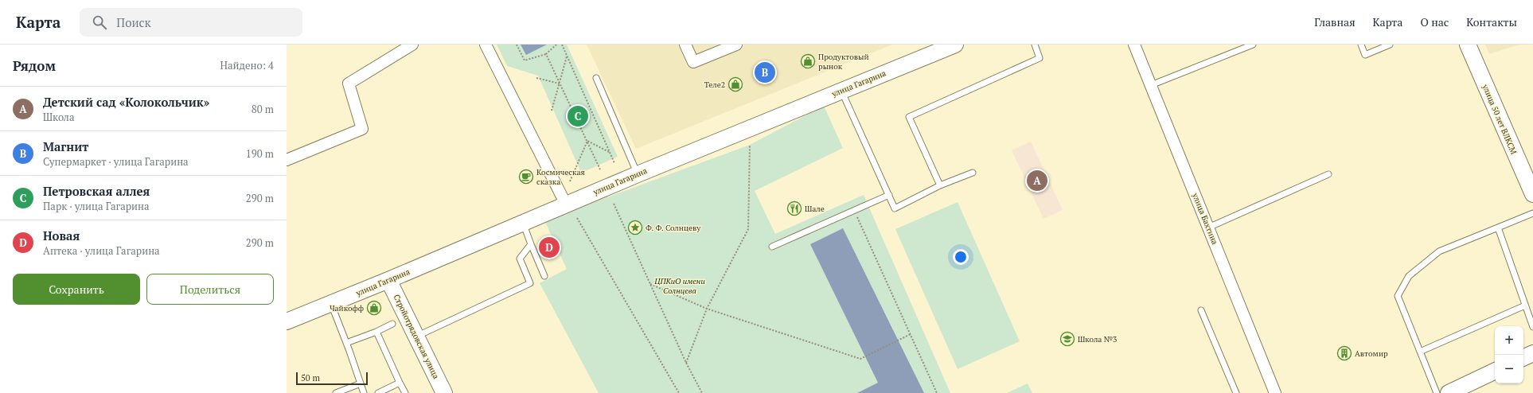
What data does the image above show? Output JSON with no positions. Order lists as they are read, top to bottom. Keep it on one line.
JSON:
{"streets":{"main road":["улица Гагарина","улица 50 лет ВЛКСМ","Стройотрядовская улица"],"street":["улица Бахтина"]},"crossings":[["улица Гагарина","Стройотрядовская улица"]],"parks":["ЦПКиО имени Солнцева"],"places":{"shop":["Продуктовый рынок","Теле2","Чайкофф"],"cafe":["Космическая сказка"],"restaurant":["Шале"],"place":["Ф. Ф. Солнцеву"],"school or university":["Школа №3"],"building":["Автомир"]},"scale_bar":"50 m","page":{"header":"Карта","search":"Поиск","nav":["Главная","Карта","О нас","Контакты"],"heading":["Рядом","Найдено: 4"],"pins":["B","C","A","D"],"list":[{"mark":"A","name":"Детский сад «Колокольчик»","note":"Школа","value":"80 m"},{"mark":"B","name":"Магнит","note":"Супермаркет · улица Гагарина","value":"190 m"},{"mark":"C","name":"Петровская аллея","note":"Парк · улица Гагарина","value":"290 m"},{"mark":"D","name":"Новая","note":"Аптека · улица Гагарина","value":"290 m"}],"buttons":["Сохранить","Поделиться"],"map_buttons":["+","−"],"scale":"50 m"}}
